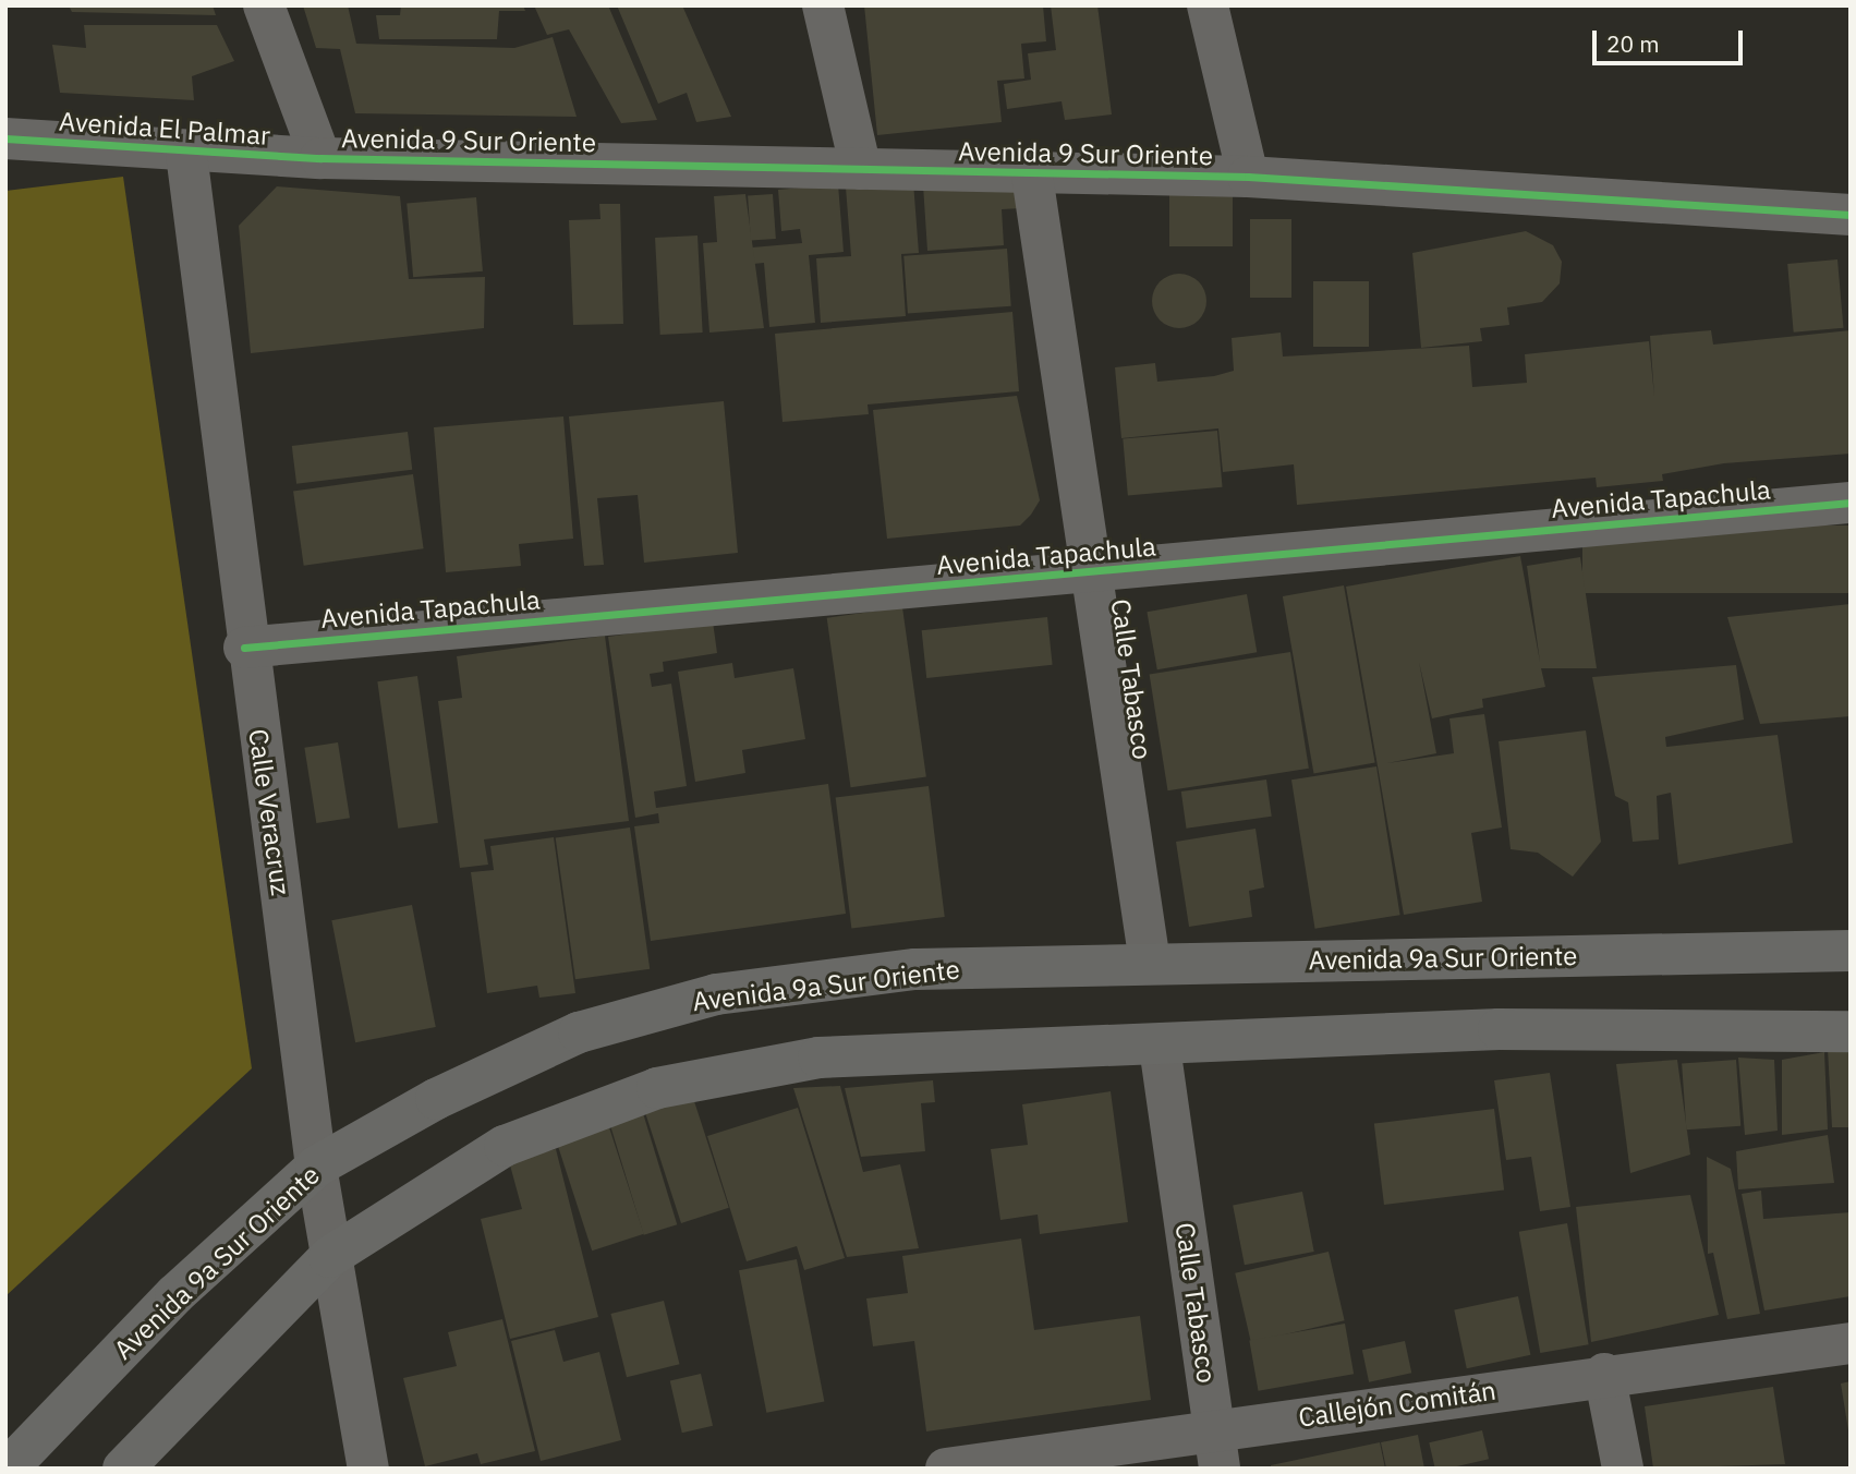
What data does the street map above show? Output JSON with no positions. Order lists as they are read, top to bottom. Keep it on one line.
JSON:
{"streets":{"main road":["Avenida 9a Sur Oriente"],"street":["Avenida El Palmar","Avenida 9 Sur Oriente","Avenida Tapachula","Calle Tabasco","Calle Veracruz","Callejón Comitán"]},"crossings":[["Avenida El Palmar","Avenida 9 Sur Oriente"],["Avenida El Palmar","Calle Veracruz"],["Avenida 9 Sur Oriente","Calle Tabasco"],["Avenida Tapachula","Calle Tabasco"],["Avenida Tapachula","Calle Veracruz"],["Calle Tabasco","Avenida 9a Sur Oriente"],["Calle Tabasco","Callejón Comitán"],["Calle Veracruz","Avenida 9a Sur Oriente"]],"scale_bar":"20 m"}
